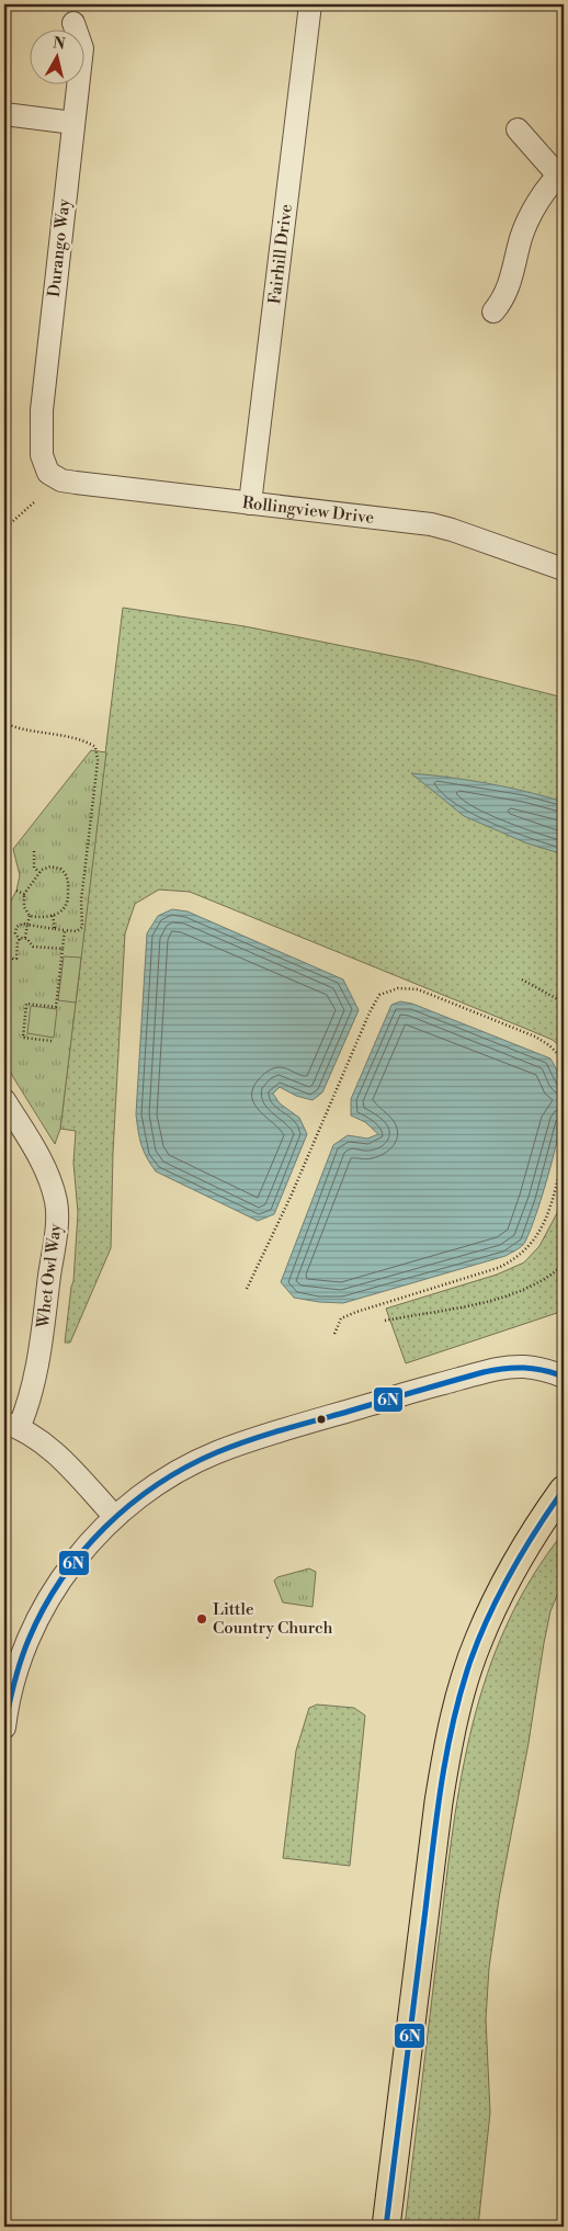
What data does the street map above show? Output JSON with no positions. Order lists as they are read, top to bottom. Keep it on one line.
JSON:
{"streets":{"street":["Durango Way","Fairhill Drive","Rollingview Drive","Whet Owl Way"]},"crossings":[["Durango Way","Rollingview Drive"],["Fairhill Drive","Rollingview Drive"]],"places":["Little Country Church"],"lines":["transit line 6N"],"north":"top"}
